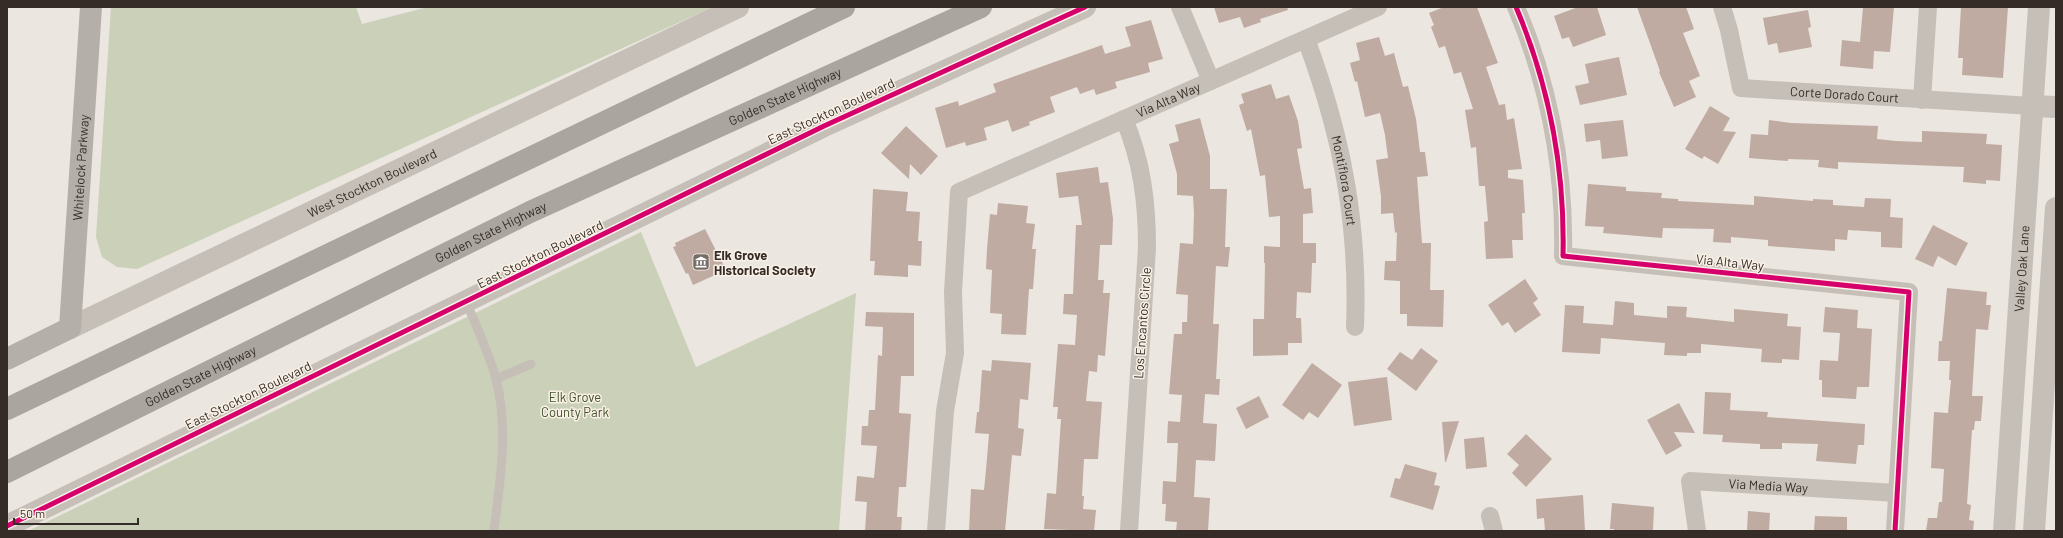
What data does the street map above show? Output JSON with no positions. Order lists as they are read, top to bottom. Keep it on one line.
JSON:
{"streets":{"highway":["Golden State Highway"],"main road":["Whitelock Parkway","West Stockton Boulevard"],"street":["Corte Dorado Court","Via Alta Way","East Stockton Boulevard","Montiflora Court","Valley Oak Lane","Los Encantos Circle","Via Media Way"]},"crossings":[["Corte Dorado Court","Valley Oak Lane"],["Via Alta Way","Montiflora Court"],["Via Alta Way","Los Encantos Circle"],["Via Alta Way","Via Media Way"],["Whitelock Parkway","West Stockton Boulevard"]],"parks":["Elk Grove County Park"],"places":{"museum":["Elk Grove Historical Society"]},"scale_bar":"50 m"}
